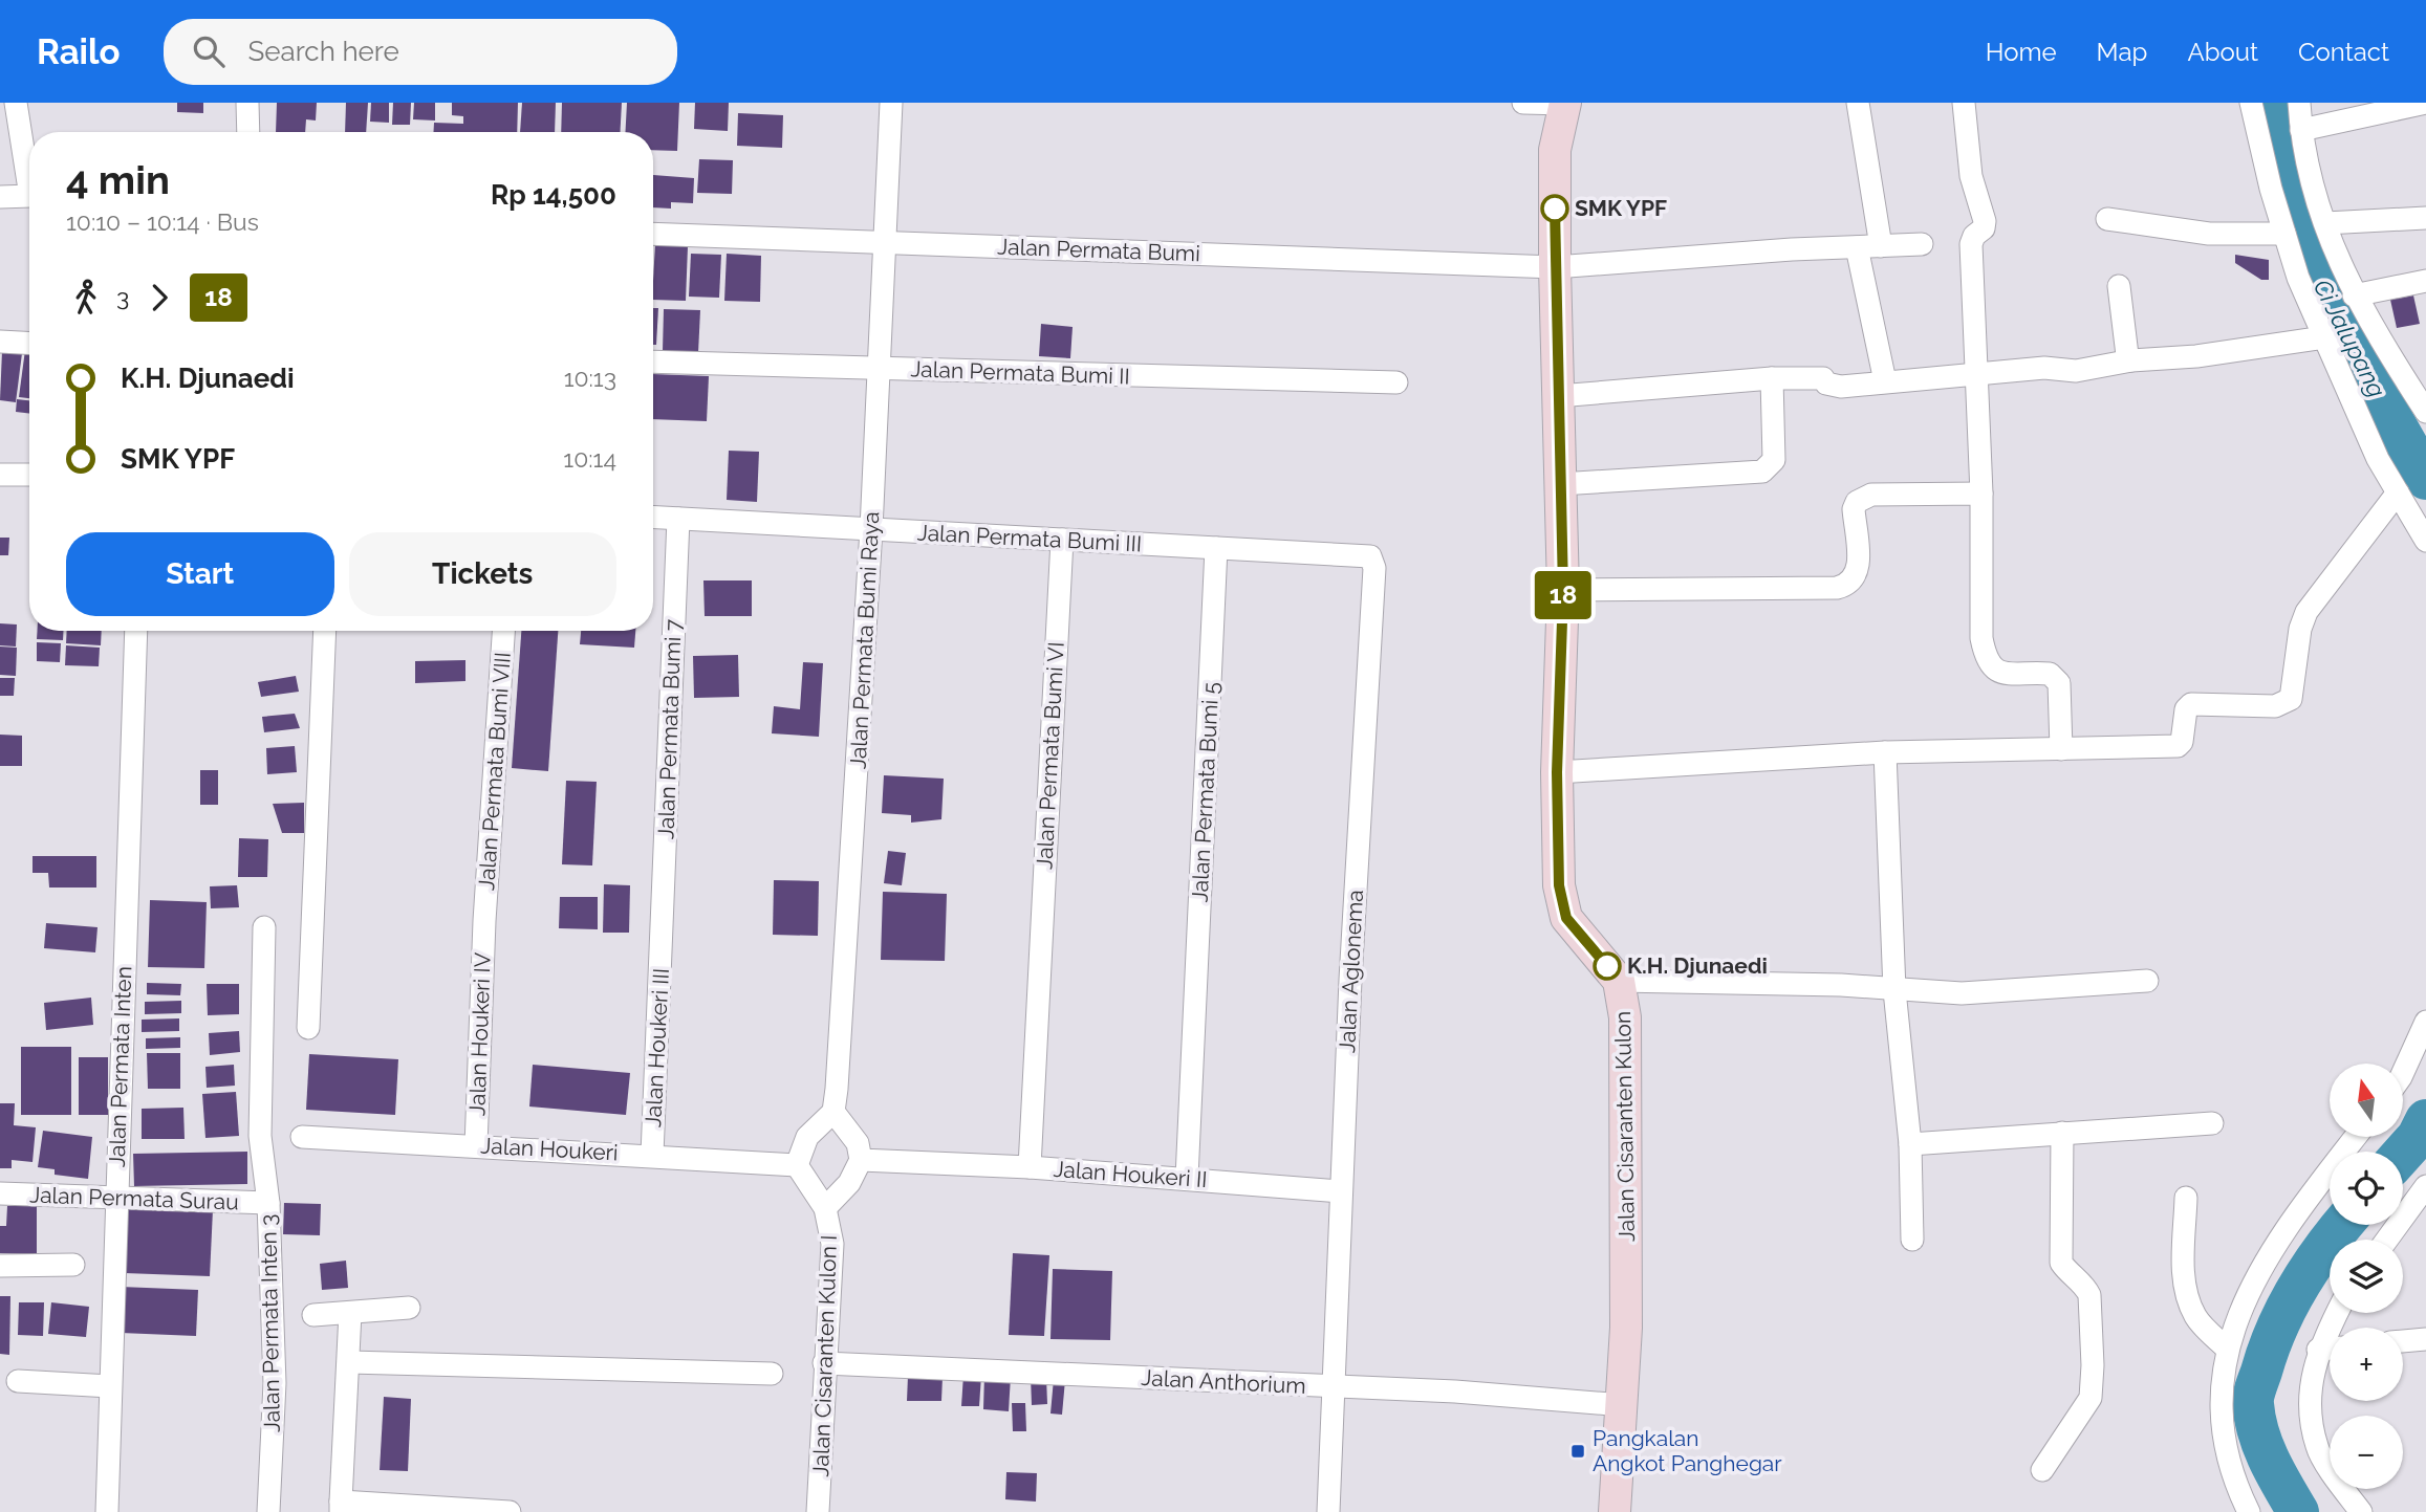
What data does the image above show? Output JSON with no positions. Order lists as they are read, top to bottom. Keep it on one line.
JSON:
{"streets":{"main road":["Jalan Cisaranten Kulon"],"street":["Jalan Permata Bumi","Jalan Permata Bumi II","Jalan Permata Bumi III","Jalan Permata Bumi Raya","Jalan Permata Bumi 7","Jalan Permata Bumi VI","Jalan Permata Bumi VIII","Jalan Permata Bumi 5","Jalan Aglonema","Jalan Houkeri IV","Jalan Houkeri III","Jalan Permata Inten","Jalan Houkeri","Jalan Houkeri II","Jalan Permata Surau","Jalan Permata Inten 3","Jalan Cisaranten Kulon I","Jalan Anthorium"]},"crossings":[["Jalan Permata Bumi","Jalan Permata Bumi Raya"],["Jalan Permata Bumi","Jalan Cisaranten Kulon"],["Jalan Permata Bumi II","Jalan Permata Bumi Raya"],["Jalan Permata Bumi III","Jalan Permata Bumi Raya"],["Jalan Permata Bumi III","Jalan Permata Bumi 7"],["Jalan Permata Bumi III","Jalan Permata Bumi VI"],["Jalan Permata Bumi III","Jalan Permata Bumi 5"],["Jalan Permata Bumi III","Jalan Aglonema"],["Jalan Permata Bumi 7","Jalan Houkeri III"],["Jalan Permata Bumi VI","Jalan Houkeri II"],["Jalan Permata Bumi VIII","Jalan Houkeri IV"],["Jalan Permata Bumi 5","Jalan Houkeri II"],["Jalan Aglonema","Jalan Houkeri II"],["Jalan Aglonema","Jalan Anthorium"],["Jalan Houkeri IV","Jalan Houkeri"],["Jalan Houkeri III","Jalan Houkeri"],["Jalan Permata Inten","Jalan Permata Surau"],["Jalan Cisaranten Kulon","Jalan Anthorium"],["Jalan Houkeri","Jalan Cisaranten Kulon I"],["Jalan Permata Surau","Jalan Permata Inten 3"],["Jalan Cisaranten Kulon I","Jalan Anthorium"]],"water":["Ci Jalupang"],"places":{"other":["SMK YPF","K.H. Djunaedi"],"transit":["Pangkalan Angkot Panghegar"]},"lines":["bus line 18"],"north":"top","page":{"header":"Railo","search":"Search here","nav":["Home","Map","About","Contact"],"on_map":"18","heading":["4 min","10:10 – 10:14 · Bus","Rp 14,500"],"legs":["3","18"],"list":[{"name":"K.H. Djunaedi","value":"10:13"},{"name":"SMK YPF","value":"10:14"}],"buttons":["Start","Tickets"],"map_buttons":["+","−"]}}
